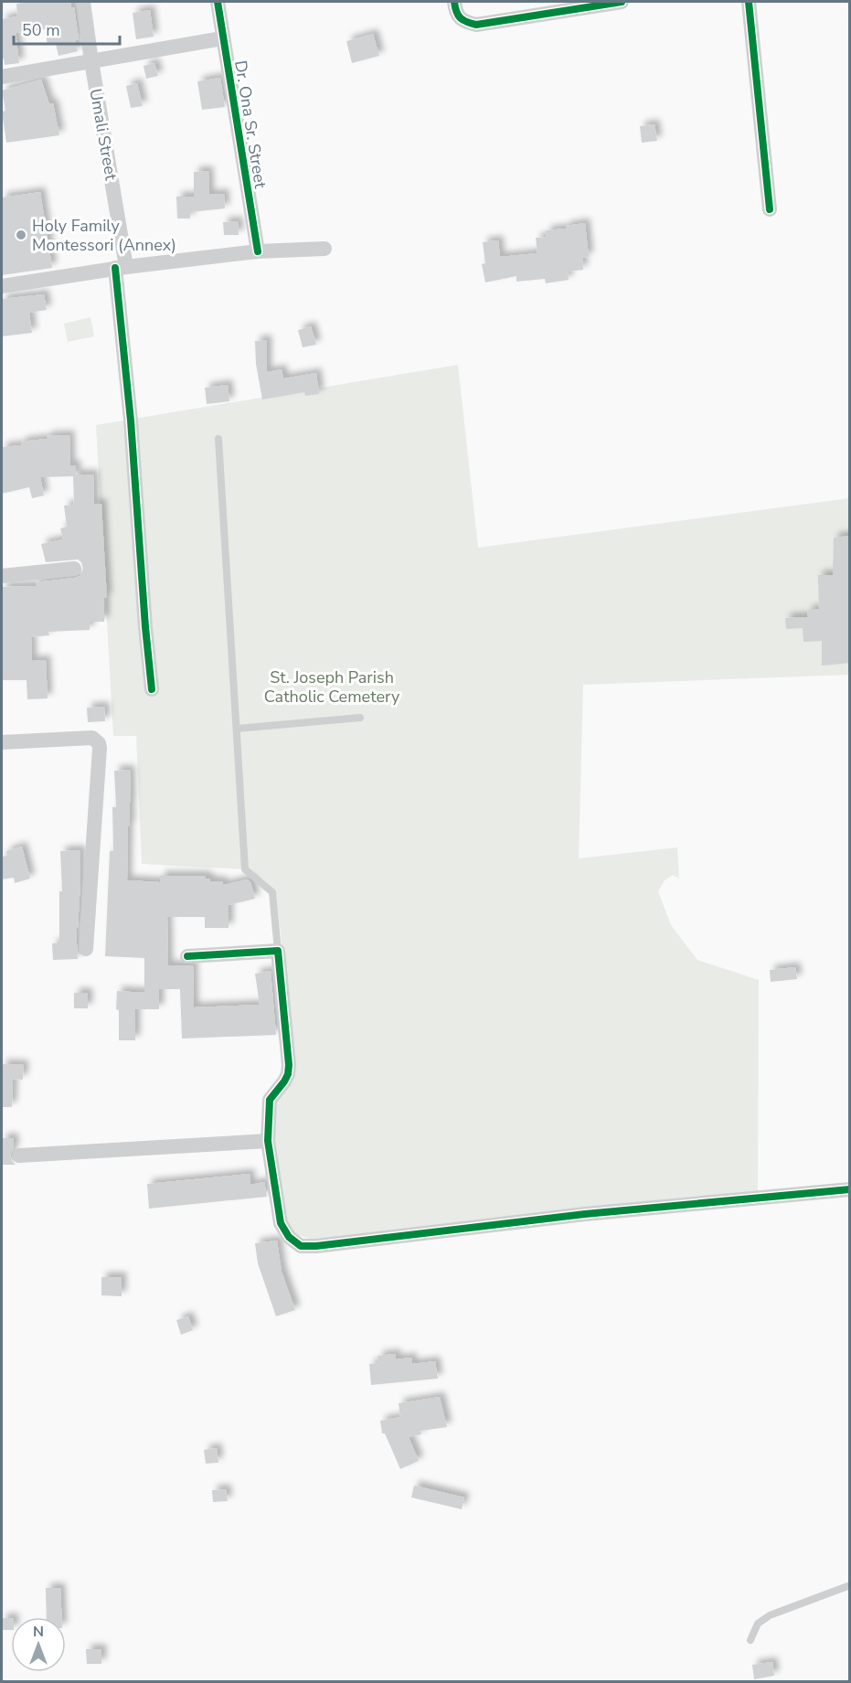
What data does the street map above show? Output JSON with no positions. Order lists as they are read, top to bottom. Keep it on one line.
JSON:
{"streets":{"street":["Dr. Ona Sr. Street","Umali Street"]},"parks":["St. Joseph Parish Catholic Cemetery"],"places":["Holy Family Montessori (Annex)"],"scale_bar":"50 m","north":"top"}
